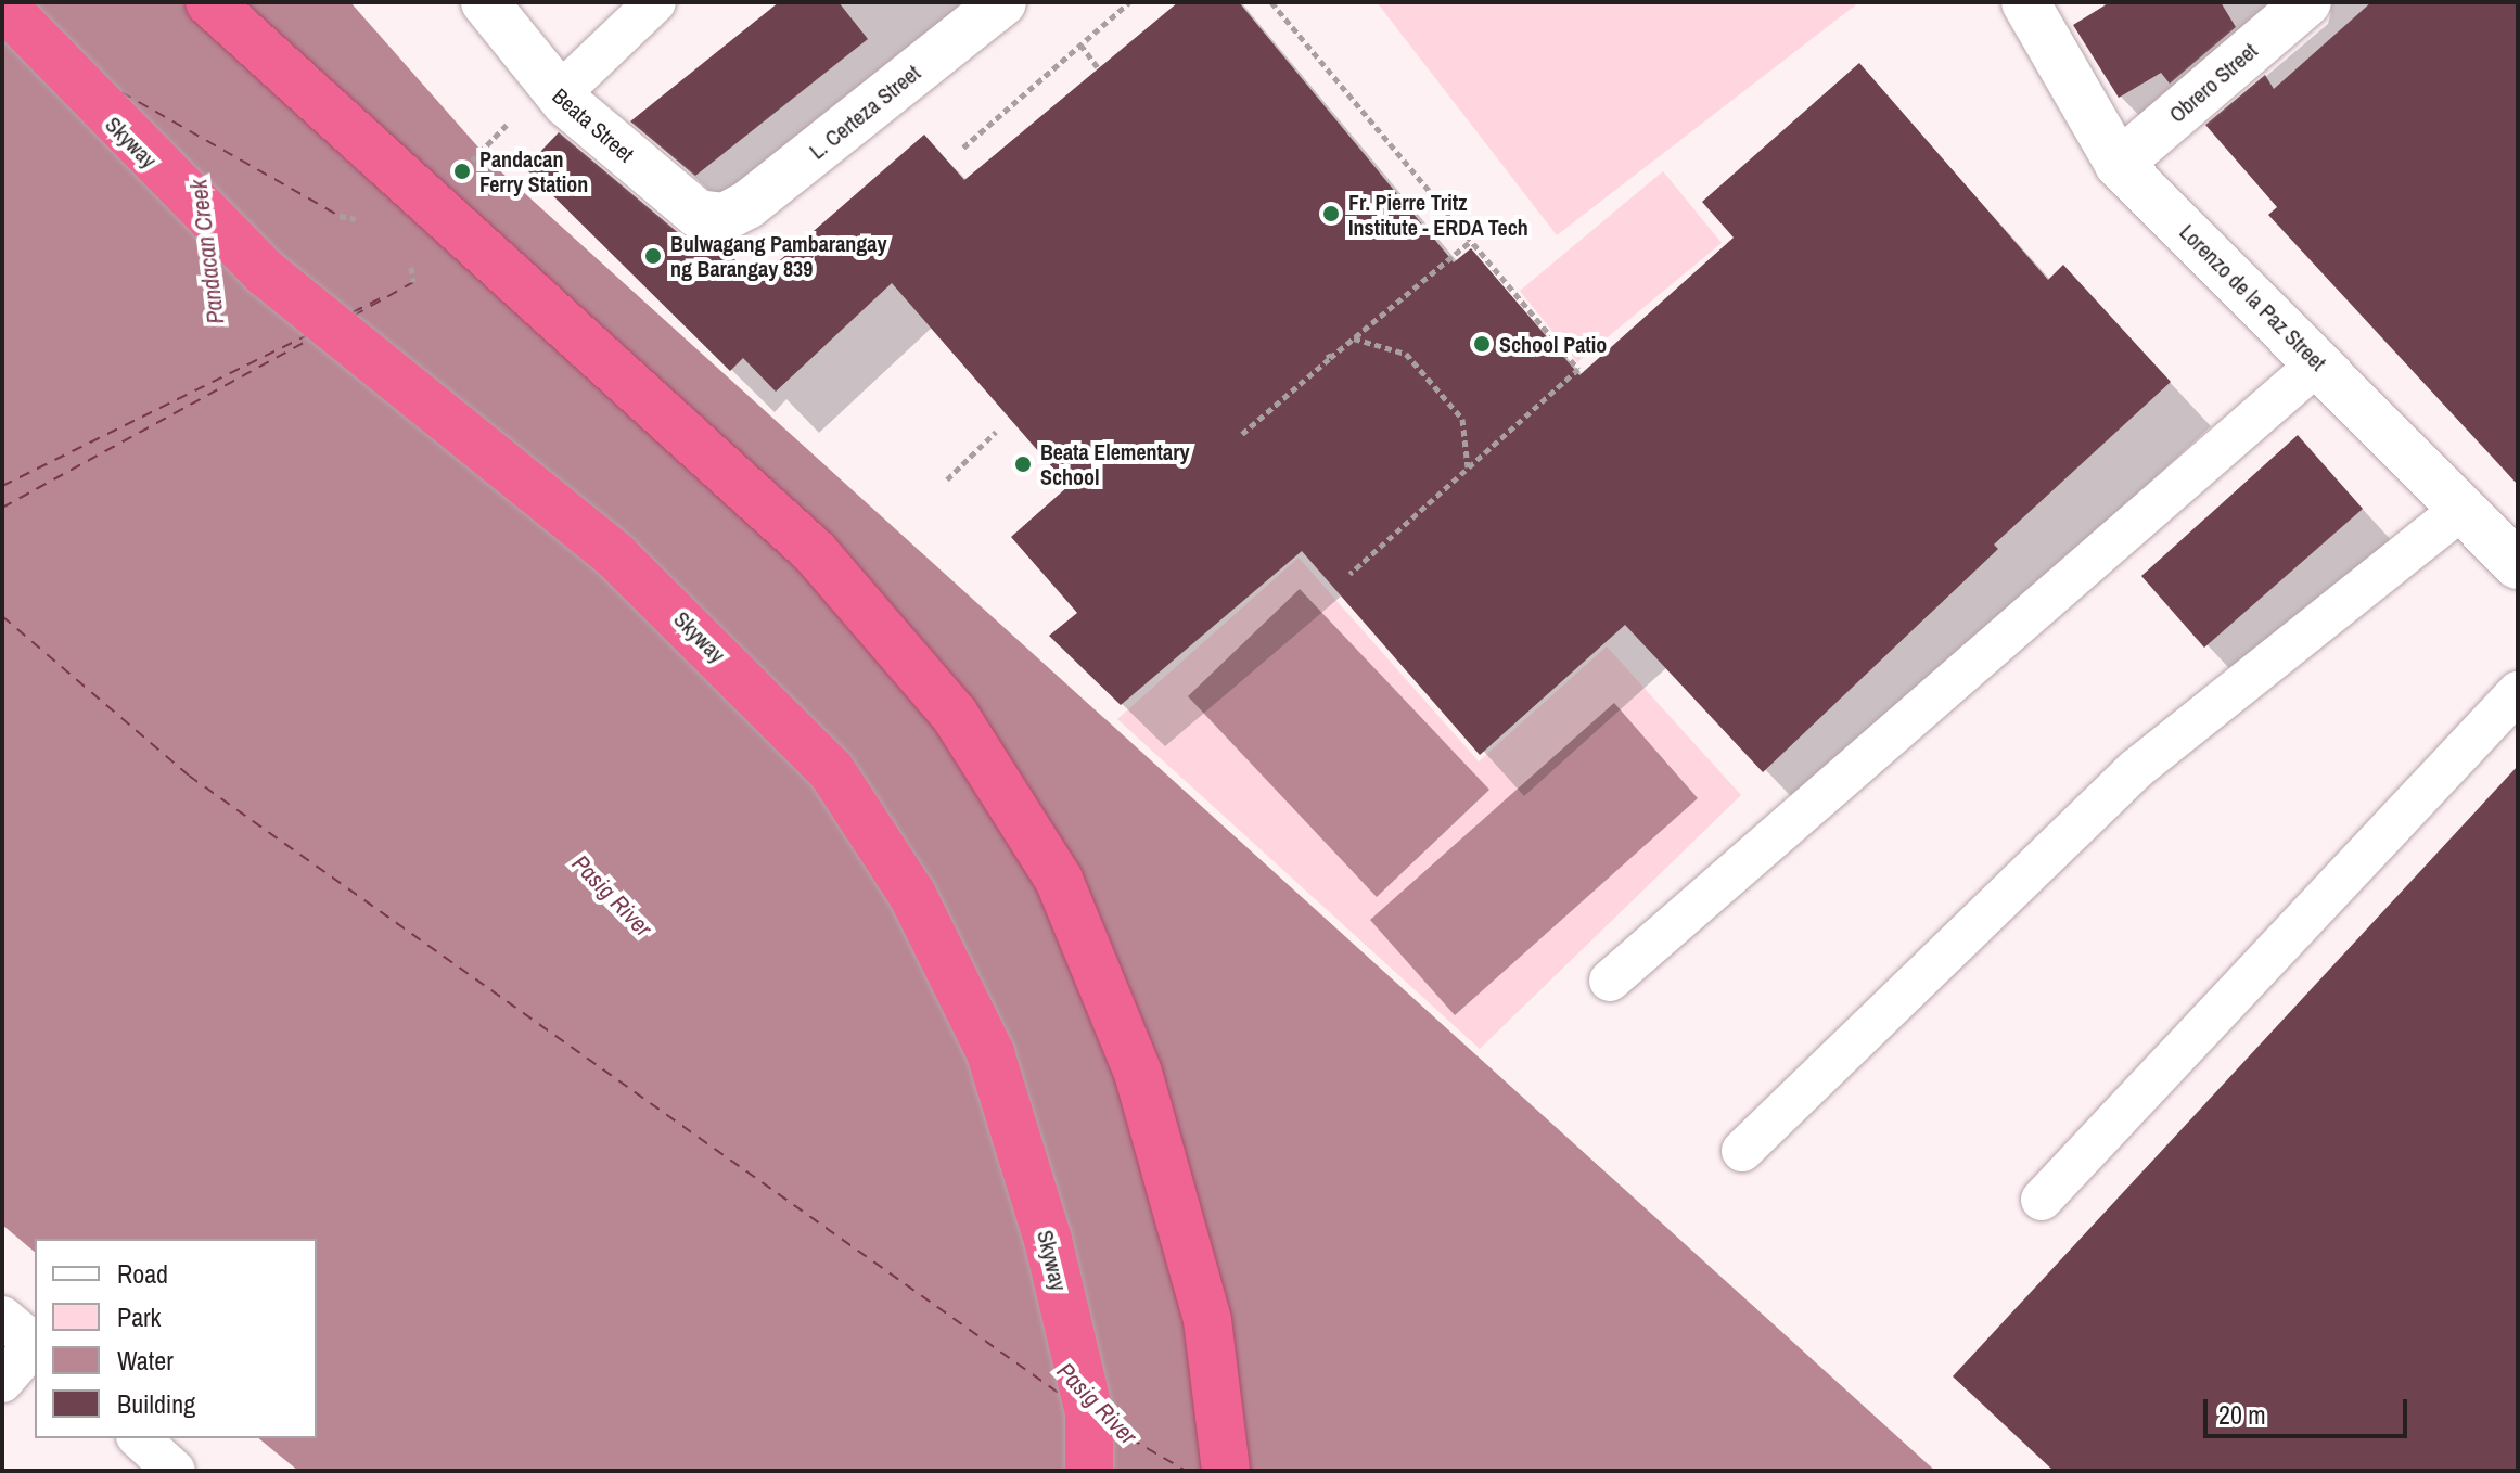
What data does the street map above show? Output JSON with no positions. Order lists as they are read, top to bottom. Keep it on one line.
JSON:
{"streets":{"highway":["Skyway"],"street":["Obrero Street","L. Certeza Street","Beata Street","Lorenzo de la Paz Street"]},"crossings":[["Obrero Street","Lorenzo de la Paz Street"],["L. Certeza Street","Beata Street"]],"water":["Pandacan Creek","Pasig River"],"places":["Pandacan Ferry Station","Fr. Pierre Tritz Institute - ERDA Tech","Bulwagang Pambarangay ng Barangay 839","School Patio","Beata Elementary School"],"legend":["Road","Park","Water","Building"],"scale_bar":"20 m"}
